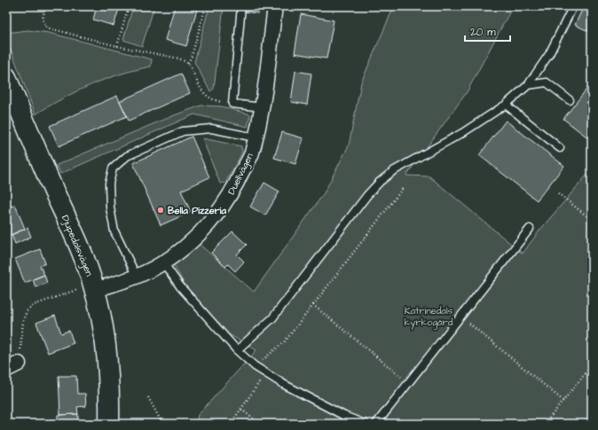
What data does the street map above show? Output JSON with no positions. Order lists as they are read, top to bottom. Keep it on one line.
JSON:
{"streets":{"street":["Duellvägen","Djupedalsvägen"]},"crossings":[["Duellvägen","Djupedalsvägen"]],"parks":["Katrinedals kyrkogård"],"places":["Bella Pizzeria"],"scale_bar":"20 m"}
